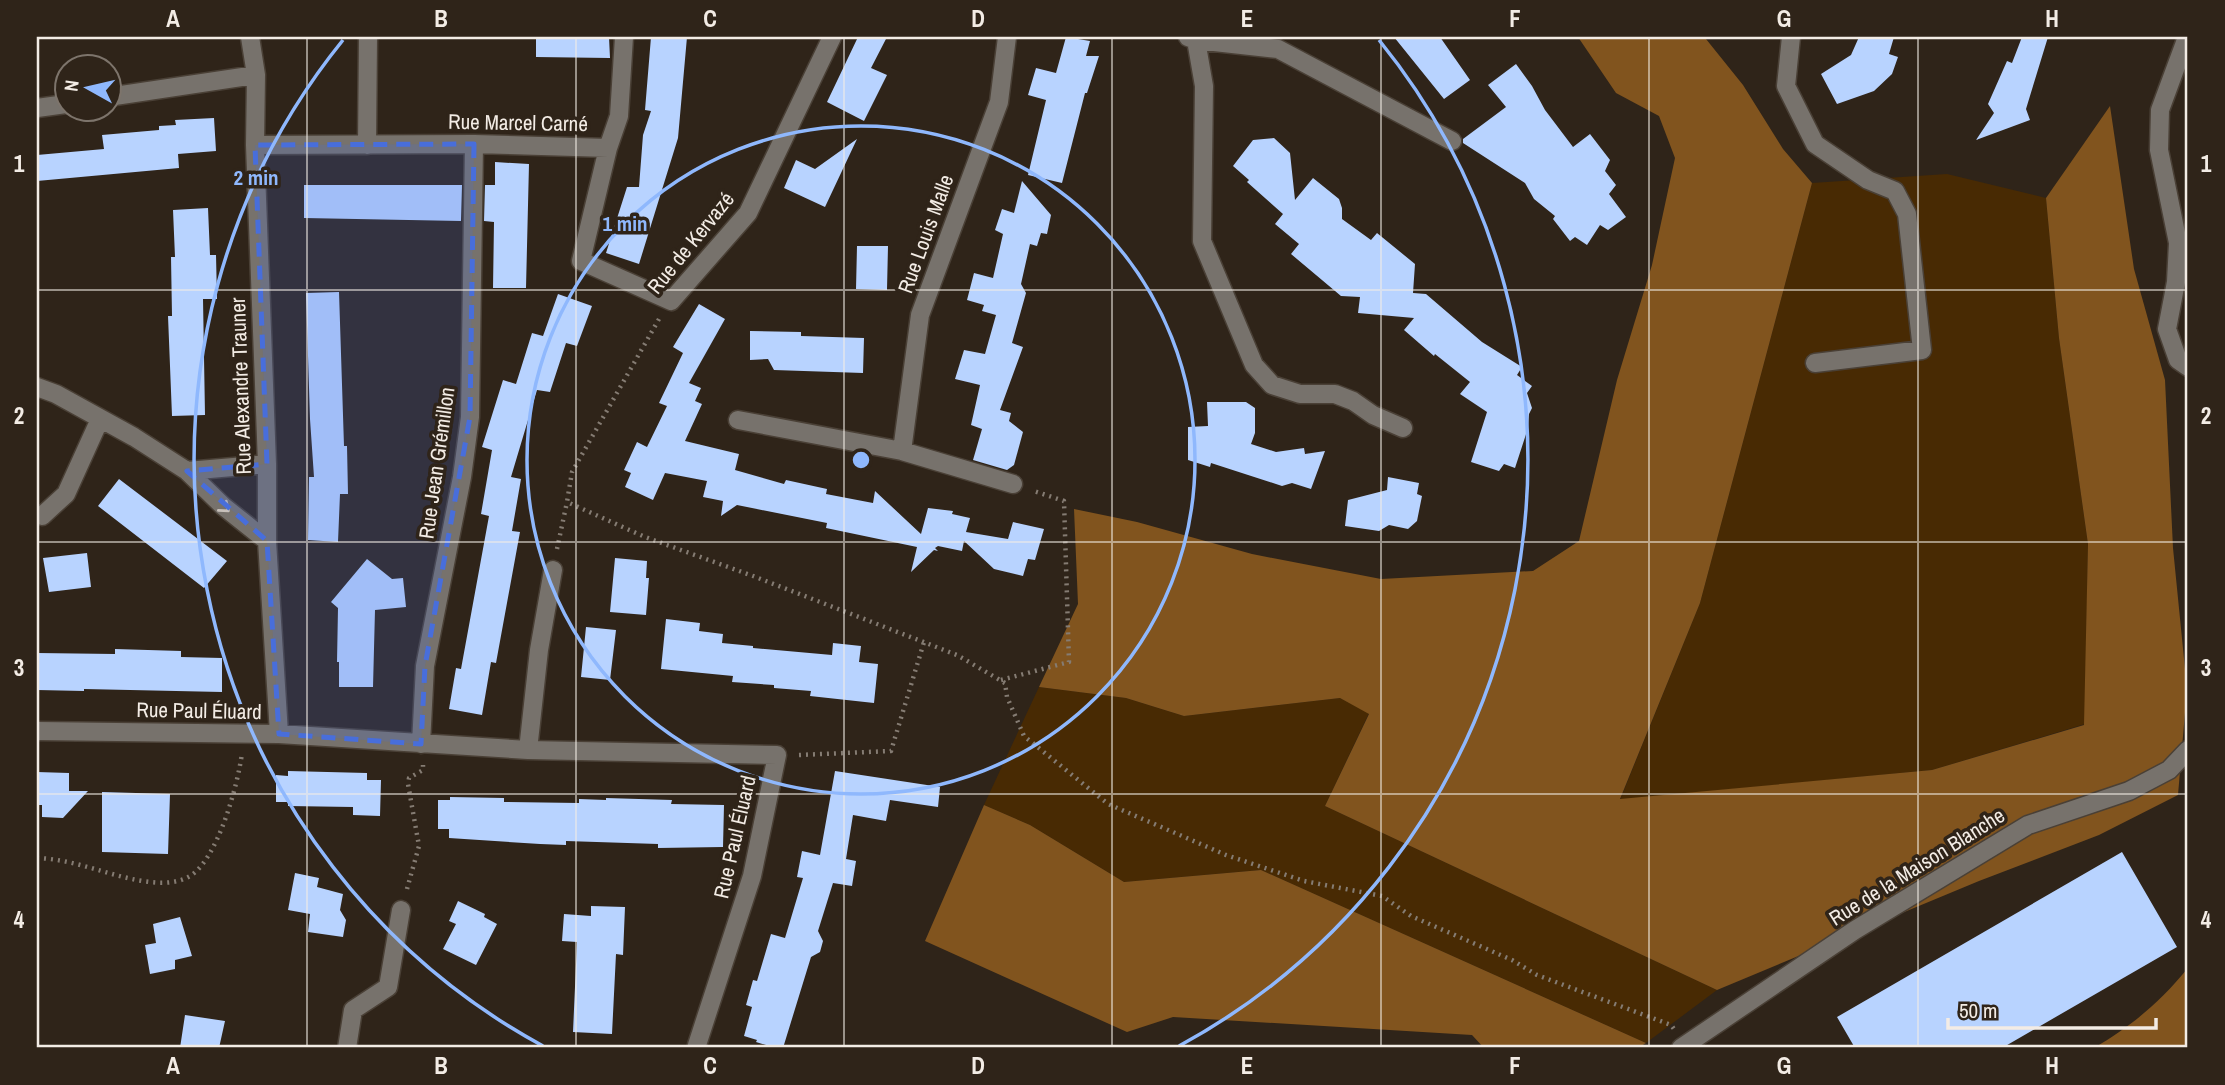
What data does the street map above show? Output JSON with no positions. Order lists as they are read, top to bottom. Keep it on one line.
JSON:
{"streets":{"street":["Rue Marcel Carné","Rue Louis Malle","Rue de Kervazé","Rue Alexandre Trauner","Rue Jean Grémillon","Rue Paul Éluard","Rue de la Maison Blanche"]},"crossings":[["Rue Marcel Carné","Rue de Kervazé"],["Rue Marcel Carné","Rue Alexandre Trauner"],["Rue Marcel Carné","Rue Jean Grémillon"],["Rue Alexandre Trauner","Rue Paul Éluard"],["Rue Jean Grémillon","Rue Paul Éluard"]],"scale_bar":"50 m","north":"left","grid":{"columns":["A","B","C","D","E","F","G","H"],"rows":["1","2","3","4"]},"rings":["2 min","1 min"]}
